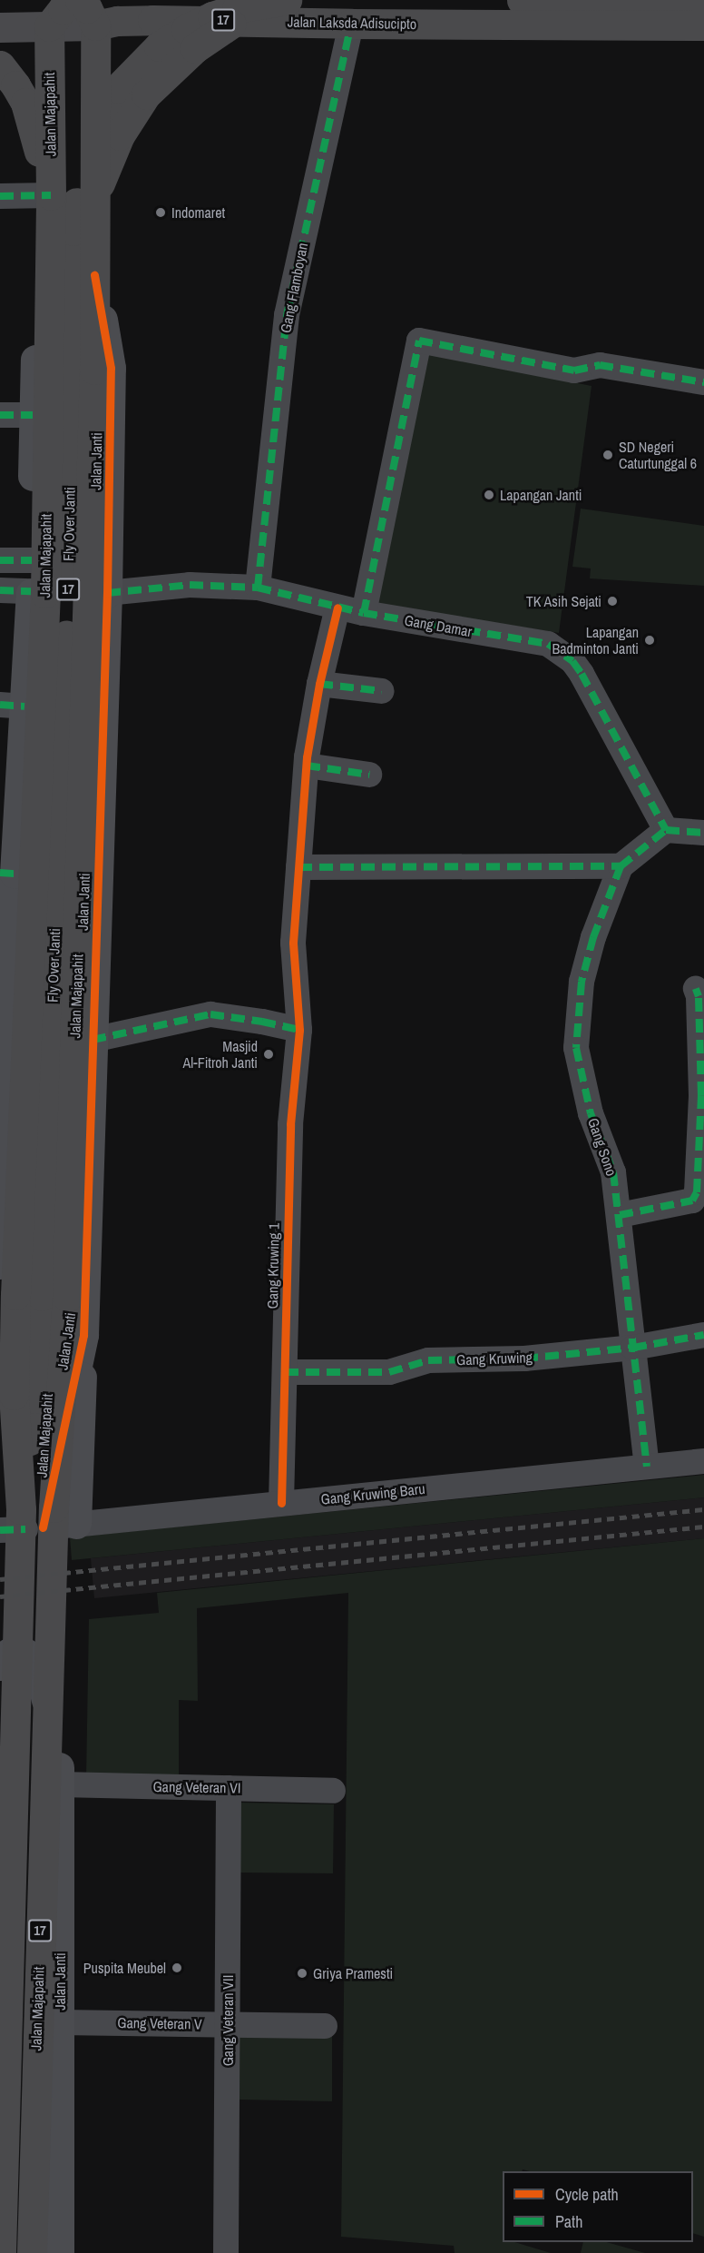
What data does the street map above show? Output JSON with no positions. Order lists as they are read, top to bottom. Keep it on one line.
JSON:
{"streets":{"highway":["17","Jalan Laksda Adisucipto","Jalan Majapahit","Fly Over Janti"],"street":["Gang Flamboyan","Jalan Janti","Gang Damar","Gang Sono","Gang Kruwing 1","Gang Kruwing","Gang Kruwing Baru","Gang Veteran VI","Gang Veteran VII","Gang Veteran V"]},"crossings":[["17","Jalan Laksda Adisucipto"],["17","Jalan Majapahit"],["Jalan Laksda Adisucipto","Jalan Majapahit"],["Jalan Laksda Adisucipto","Gang Flamboyan"],["Jalan Majapahit","Jalan Janti"],["Jalan Majapahit","Fly Over Janti"],["Jalan Majapahit","Gang Kruwing Baru"],["Gang Flamboyan","Gang Damar"],["Jalan Janti","Gang Damar"],["Jalan Janti","Gang Kruwing Baru"],["Jalan Janti","Gang Veteran VI"],["Jalan Janti","Gang Veteran V"],["Gang Damar","Gang Kruwing 1"],["Gang Sono","Gang Kruwing"],["Gang Sono","Gang Kruwing Baru"],["Gang Kruwing 1","Gang Kruwing"],["Gang Kruwing 1","Gang Kruwing Baru"],["Gang Veteran VI","Gang Veteran VII"],["Gang Veteran VII","Gang Veteran V"]],"places":["Indomaret","SD Negeri Caturtunggal 6","Lapangan Janti","TK Asih Sejati","Lapangan Badminton Janti","Masjid Al-Fitroh Janti","Puspita Meubel","Griya Pramesti"],"legend":["Cycle path","Path"]}
